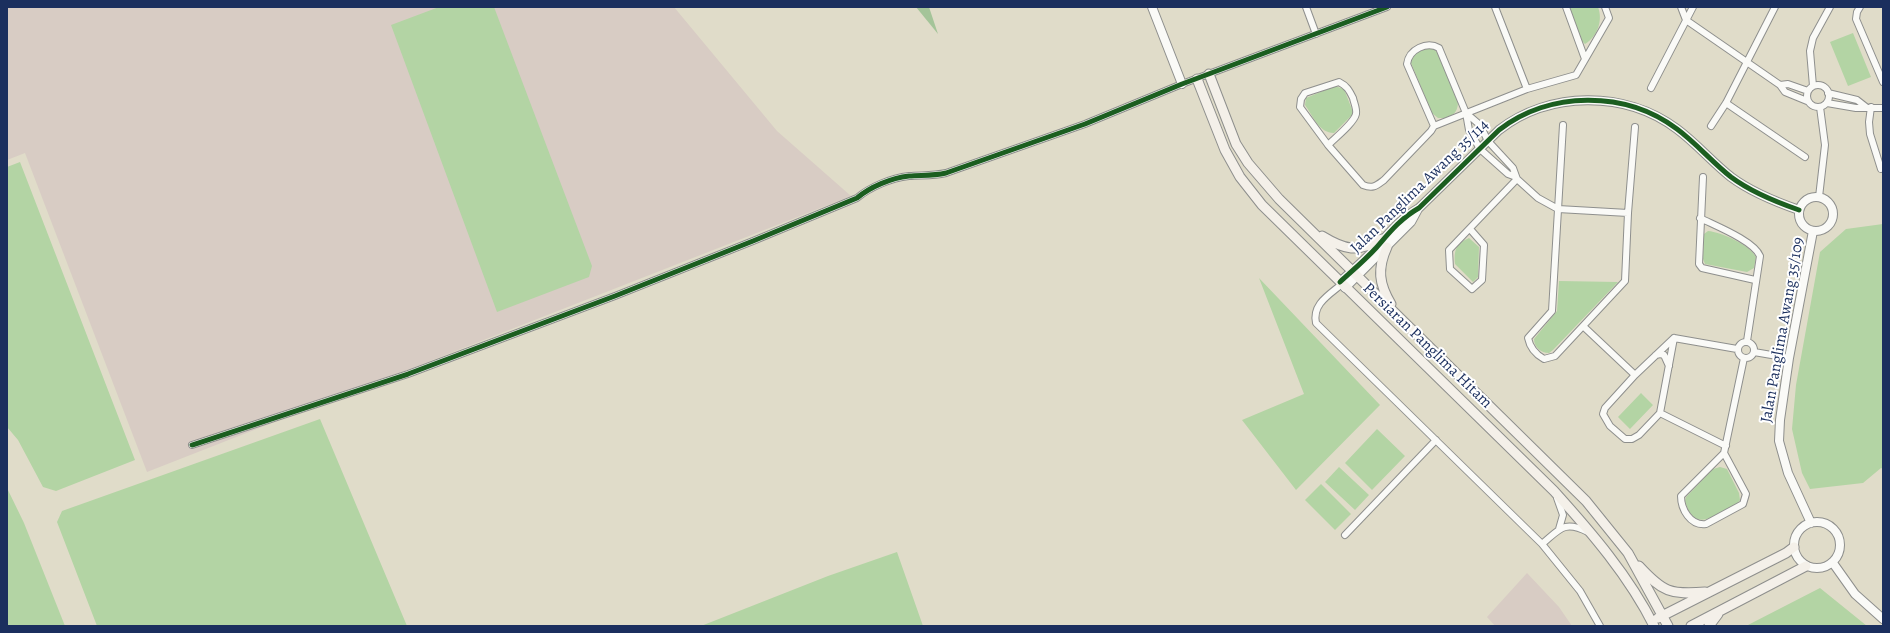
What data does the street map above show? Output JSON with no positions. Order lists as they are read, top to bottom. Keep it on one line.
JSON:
{"streets":{"main road":["Persiaran Panglima Hitam"],"street":["Jalan Panglima Awang 35/114","Jalan Panglima Awang 35/109"]},"crossings":[["Jalan Panglima Awang 35/114","Jalan Panglima Awang 35/109"],["Jalan Panglima Awang 35/114","Persiaran Panglima Hitam"]]}
